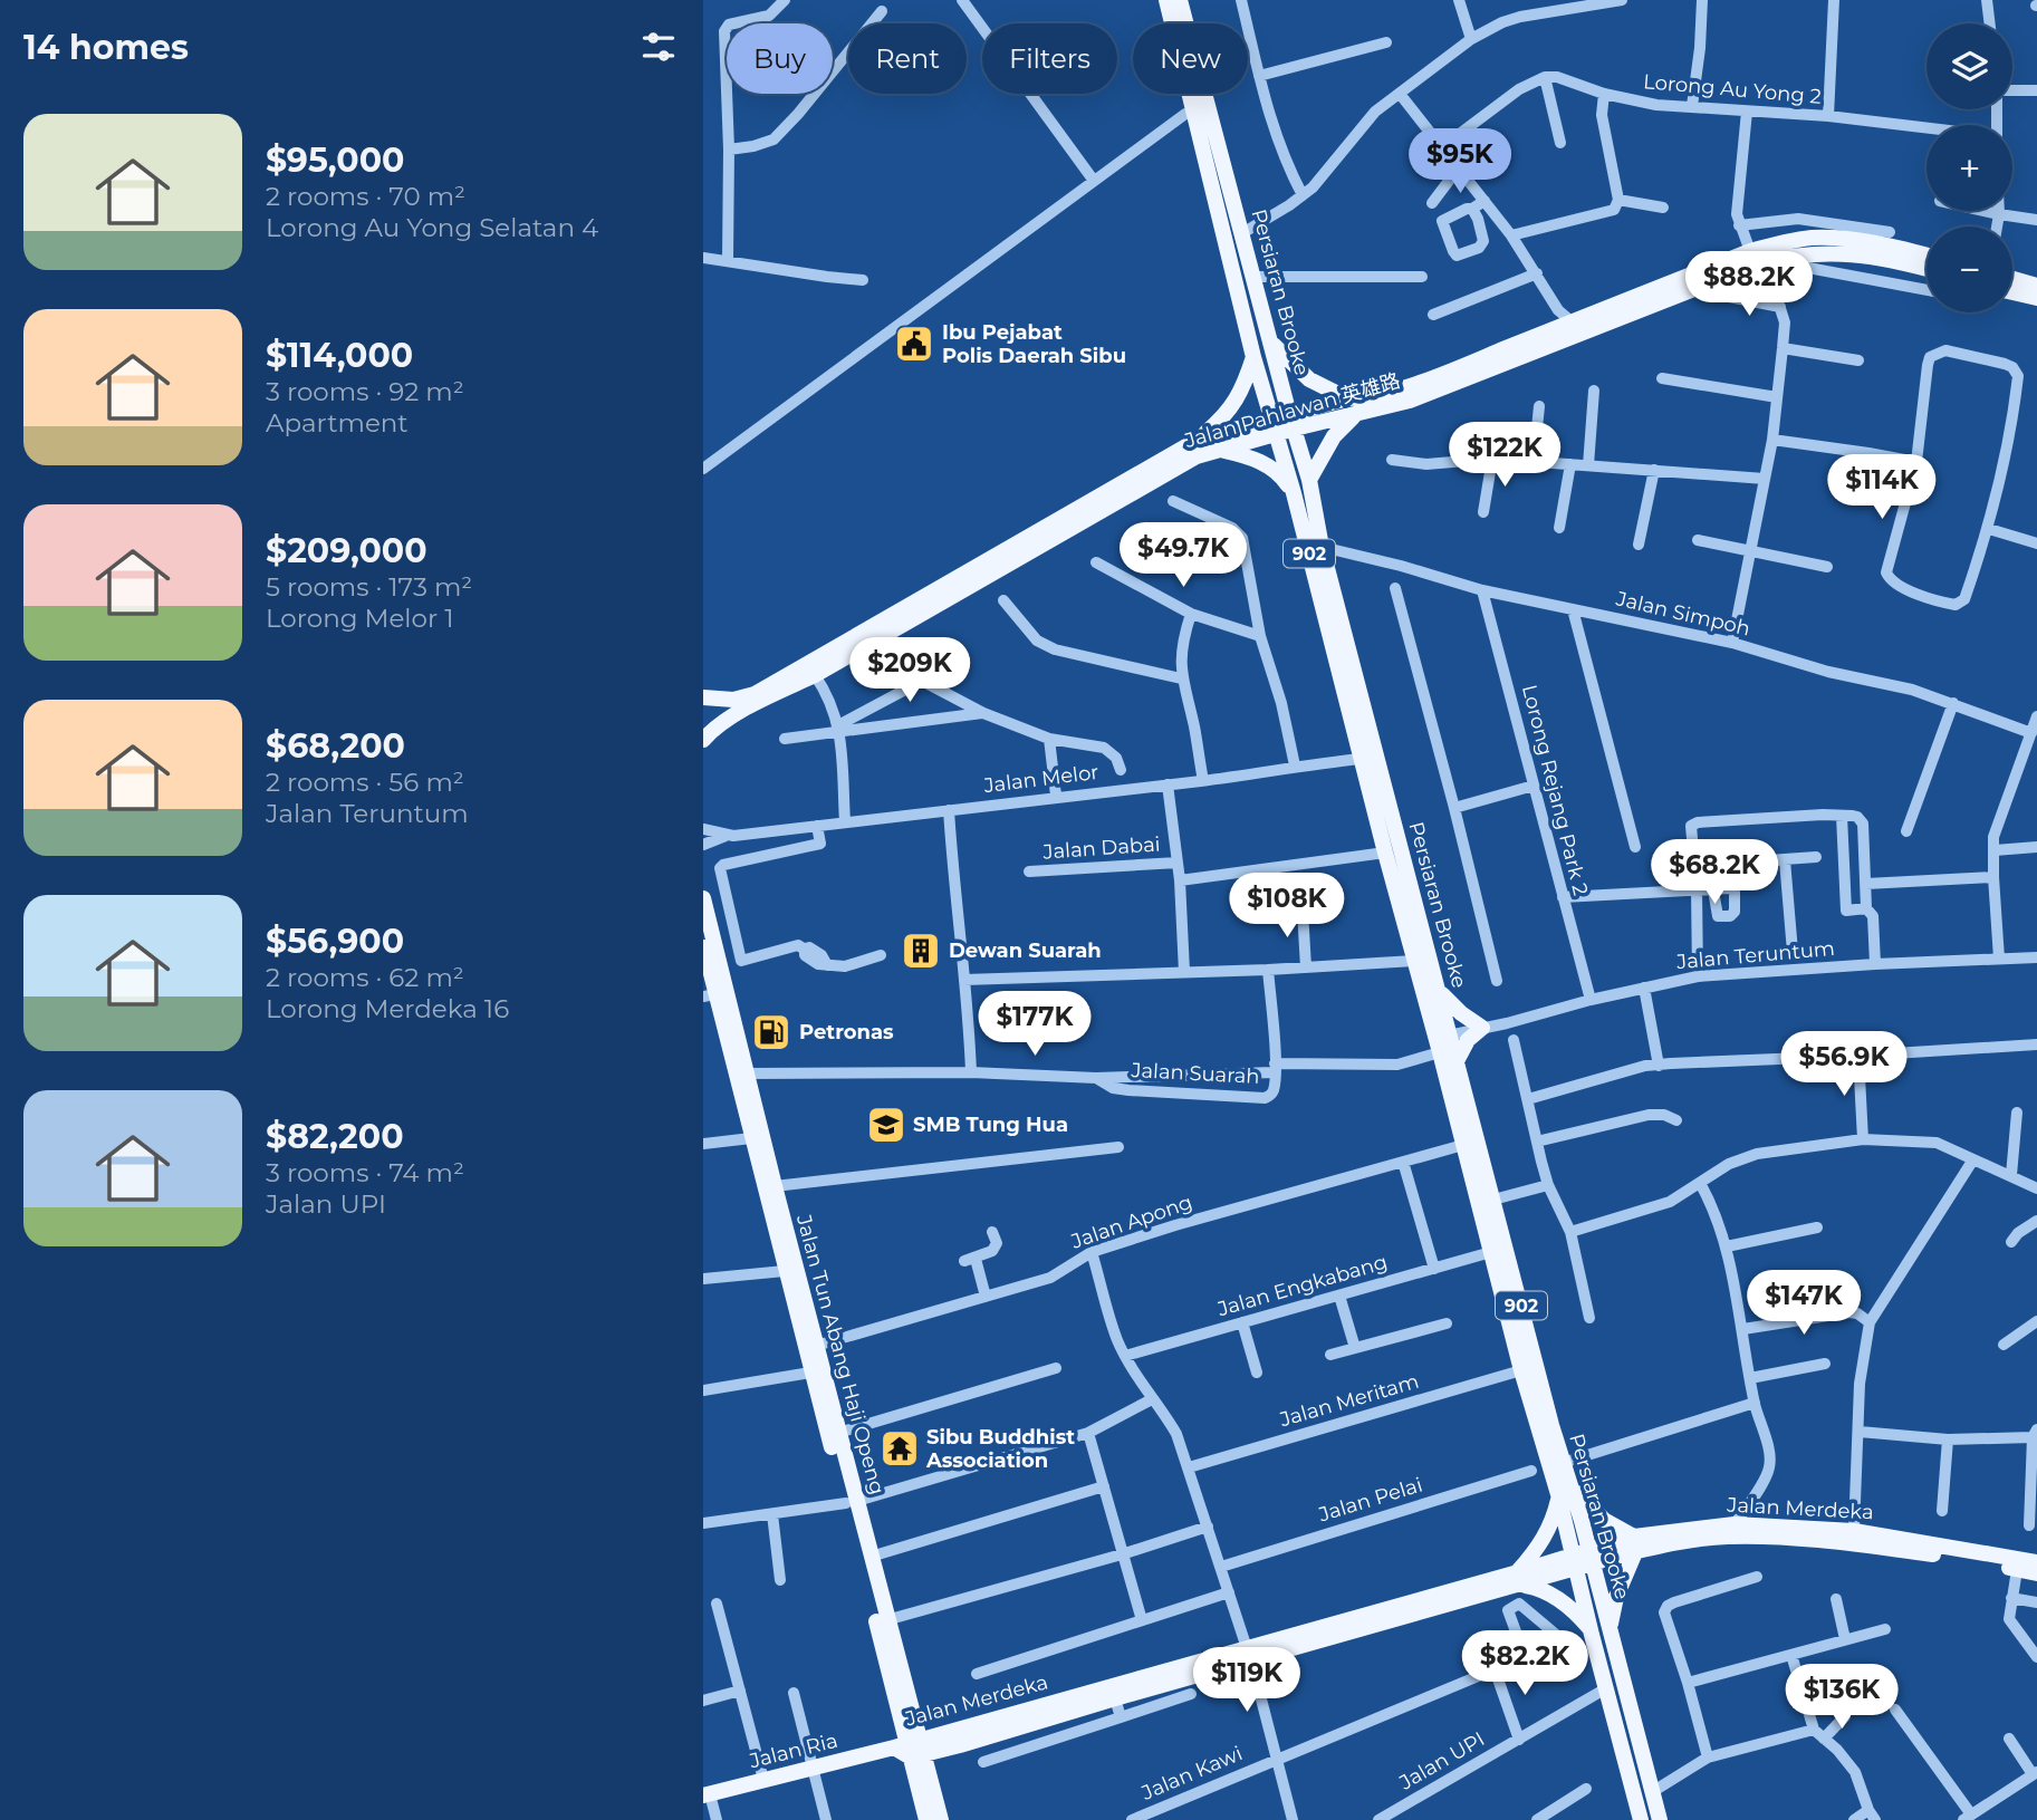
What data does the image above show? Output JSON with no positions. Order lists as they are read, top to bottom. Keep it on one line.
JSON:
{"streets":{"main road":["Persiaran Brooke","Jalan Pahlawan 英雄路","902","Jalan Tun Abang Haji Openg","Jalan Merdeka","Jalan Ria"],"street":["Lorong Au Yong 2","Jalan Simpoh","Jalan Melor","Lorong Rejang Park 2","Jalan Dabai","Jalan Teruntum","Jalan Suarah","Jalan Apong","Jalan Engkabang","Jalan Meritam","Jalan Pelai","Jalan UPI","Jalan Kawi"]},"crossings":[["Persiaran Brooke","Jalan Pahlawan 英雄路"],["Persiaran Brooke","Jalan Simpoh"],["Persiaran Brooke","Jalan Melor"],["Persiaran Brooke","Jalan Teruntum"],["Persiaran Brooke","Jalan Apong"],["Persiaran Brooke","Jalan Engkabang"],["Persiaran Brooke","Jalan Meritam"],["Persiaran Brooke","Jalan Merdeka"],["Persiaran Brooke","Jalan UPI"],["Jalan Simpoh","Lorong Rejang Park 2"],["Jalan Melor","Jalan Dabai"],["Lorong Rejang Park 2","Jalan Teruntum"],["Jalan Teruntum","Jalan Suarah"],["Jalan Suarah","Jalan Tun Abang Haji Openg"],["Jalan Apong","Jalan Tun Abang Haji Openg"],["Jalan Tun Abang Haji Openg","Jalan Merdeka"],["Jalan Tun Abang Haji Openg","Jalan Ria"],["Jalan Merdeka","Jalan Ria"]],"places":{"public building":["Ibu Pejabat Polis Daerah Sibu"],"building":["Dewan Suarah"],"fuel station":["Petronas"],"school or university":["SMB Tung Hua"],"temple":["Sibu Buddhist Association"]},"page":{"heading":"14 homes","map_buttons":["+","−"],"chip":["Buy","Rent","Filters","New"],"list":[{"name":"$95,000","note":"2 rooms · 70 m² · Lorong Au Yong Selatan 4"},{"name":"$114,000","note":"3 rooms · 92 m² · Apartment"},{"name":"$209,000","note":"5 rooms · 173 m² · Lorong Melor 1"},{"name":"$68,200","note":"2 rooms · 56 m² · Jalan Teruntum"},{"name":"$56,900","note":"2 rooms · 62 m² · Lorong Merdeka 16"},{"name":"$82,200","note":"3 rooms · 74 m² · Jalan UPI"}],"price":["$95K","$88.2K","$122K","$114K","$49.7K","$209K","$68.2K","$108K","$177K","$56.9K","$147K","$82.2K","$119K","$136K"]}}
